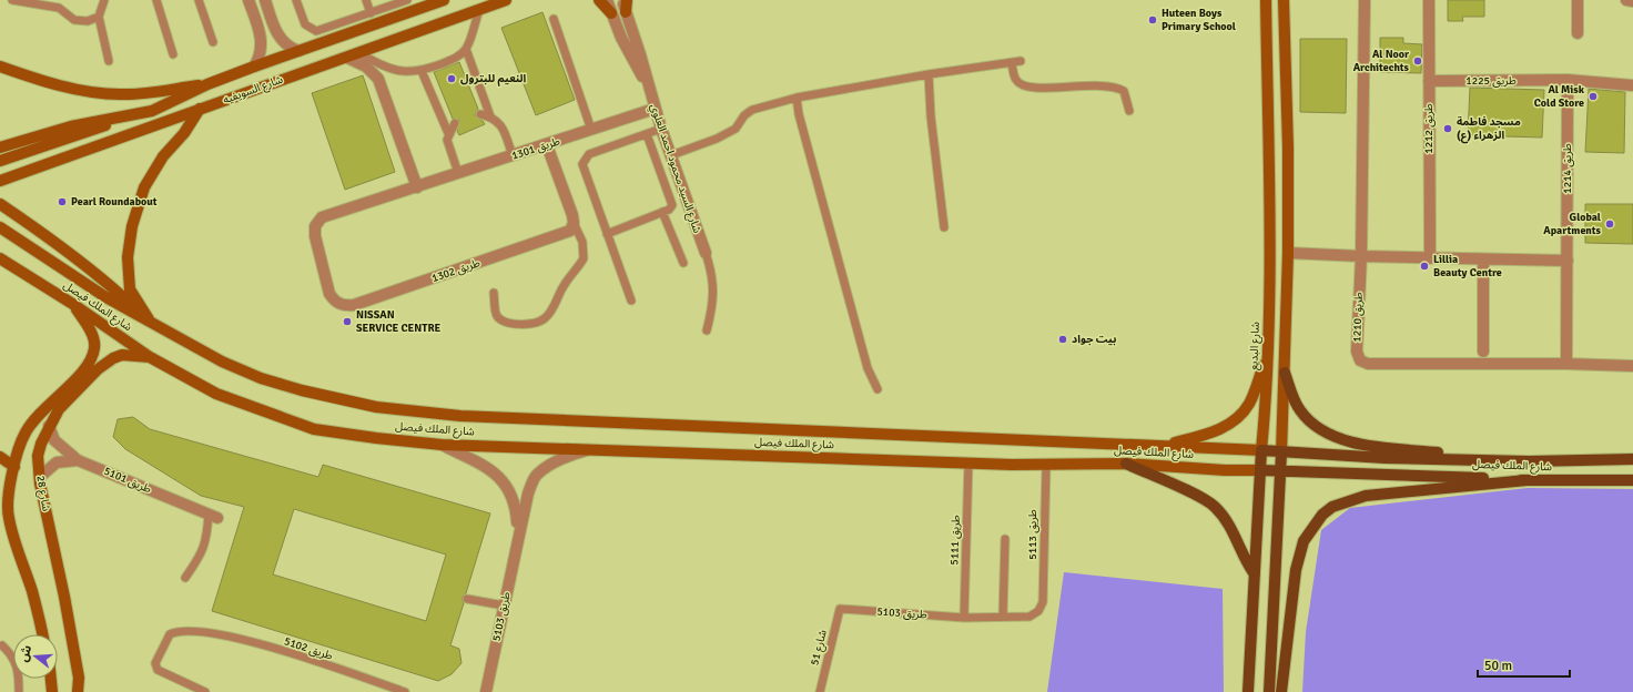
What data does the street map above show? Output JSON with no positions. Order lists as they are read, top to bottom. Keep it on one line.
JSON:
{"streets":{"main road":["شارع السويفيه","شارع الملك فيصل","شارع البديع","شارع 28"],"street":["طريق 1225","طريق 1212","طريق 1301","شارع السيد محمود احمد العلوي","طريق 1214","طريق 1302","طريق 1210","طريق 5101","طريق 5103"],"lane":["طريق 5113","طريق 5111","شارع 51","طريق 5102"]},"crossings":[["طريق 1225","طريق 1212"],["طريق 1225","طريق 1214"],["طريق 1301","شارع السيد محمود احمد العلوي"],["طريق 1301","طريق 1302"],["طريق 1214","طريق 1210"],["شارع الملك فيصل","شارع البديع"],["شارع الملك فيصل","شارع 28"],["شارع الملك فيصل","طريق 5113"],["شارع الملك فيصل","طريق 5111"],["شارع الملك فيصل","طريق 5103"],["طريق 5113","طريق 5103"],["طريق 5111","طريق 5103"],["طريق 5103","شارع 51"]],"places":["Huteen Boys Primary School","Al Noor Architechts","النعيم للبترول","Al Misk Cold Store","مسجد فاطمة الزهراء (ع)","Pearl Roundabout","Global Apartments","Lillia Beauty Centre","NISSAN SERVICE CENTRE","بيت جواد"],"scale_bar":"50 m","north":"left"}
